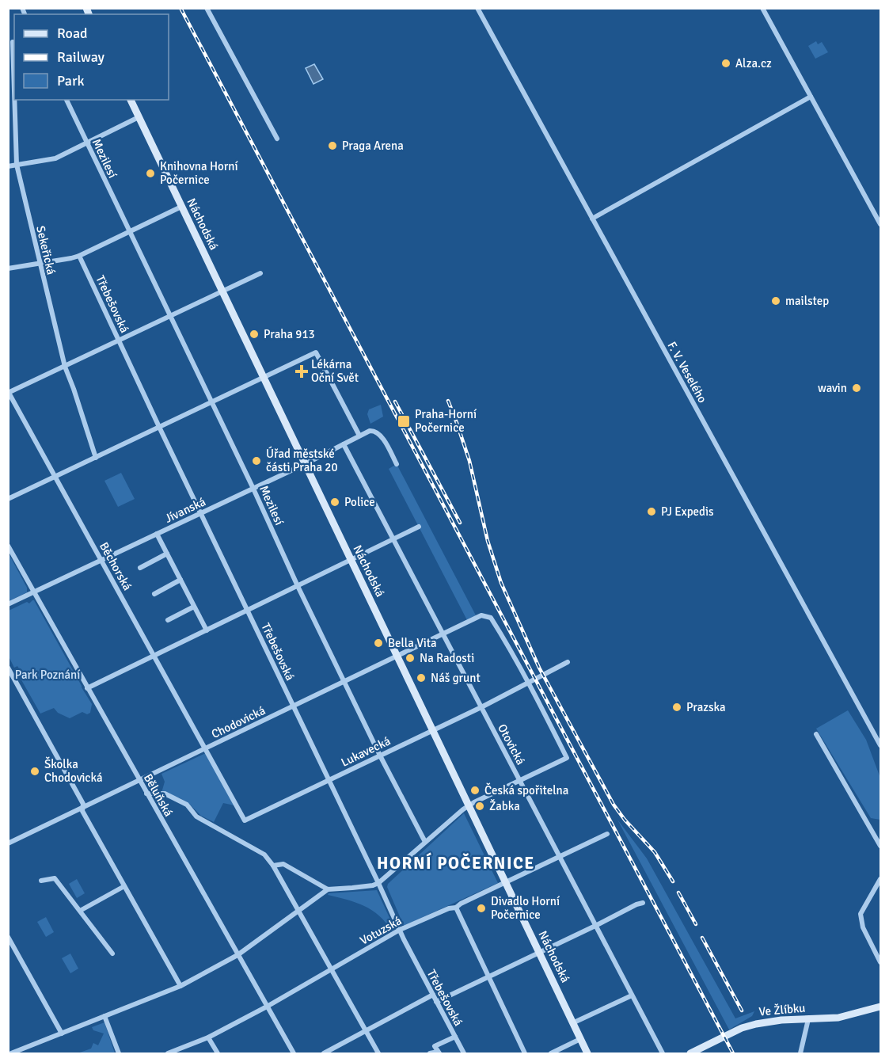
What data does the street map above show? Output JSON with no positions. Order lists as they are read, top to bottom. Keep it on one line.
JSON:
{"streets":{"main road":["Náchodská","Ve Žlíbku"],"street":["Mezilesí","Sekeřická","Třebešovská","F. V. Veselého","Jívanská","Běchorská","Chodovická","Otovická","Lukavecká","Běluňská","Votuzská"]},"crossings":[["Mezilesí","Jívanská"],["Mezilesí","Chodovická"],["Mezilesí","Lukavecká"],["Náchodská","Jívanská"],["Náchodská","Chodovická"],["Náchodská","Lukavecká"],["Náchodská","Votuzská"],["Třebešovská","Jívanská"],["Třebešovská","Chodovická"],["Třebešovská","Lukavecká"],["Třebešovská","Votuzská"],["Jívanská","Běchorská"],["Jívanská","Otovická"],["Jívanská","Běluňská"],["Běchorská","Chodovická"],["Běchorská","Lukavecká"],["Chodovická","Otovická"],["Chodovická","Lukavecká"],["Chodovická","Běluňská"],["Otovická","Lukavecká"],["Otovická","Votuzská"],["Běluňská","Votuzská"]],"districts":["HORNÍ POČERNICE"],"parks":["Park Poznání"],"places":{"other":["Alza.cz","Praga Arena","Knihovna Horní Počernice","mailstep","Praha 913","wavin","Úřad městské části Praha 20","Police","PJ Expedis","Bella Vita","Na Radosti","Náš grunt","Prazska","Školka Chodovická","Česká spořitelna","Žabka","Divadlo Horní Počernice"],"health":["Lékárna Oční Svět"],"transit":["Praha-Horní Počernice"]},"legend":["Road","Railway","Park"]}
